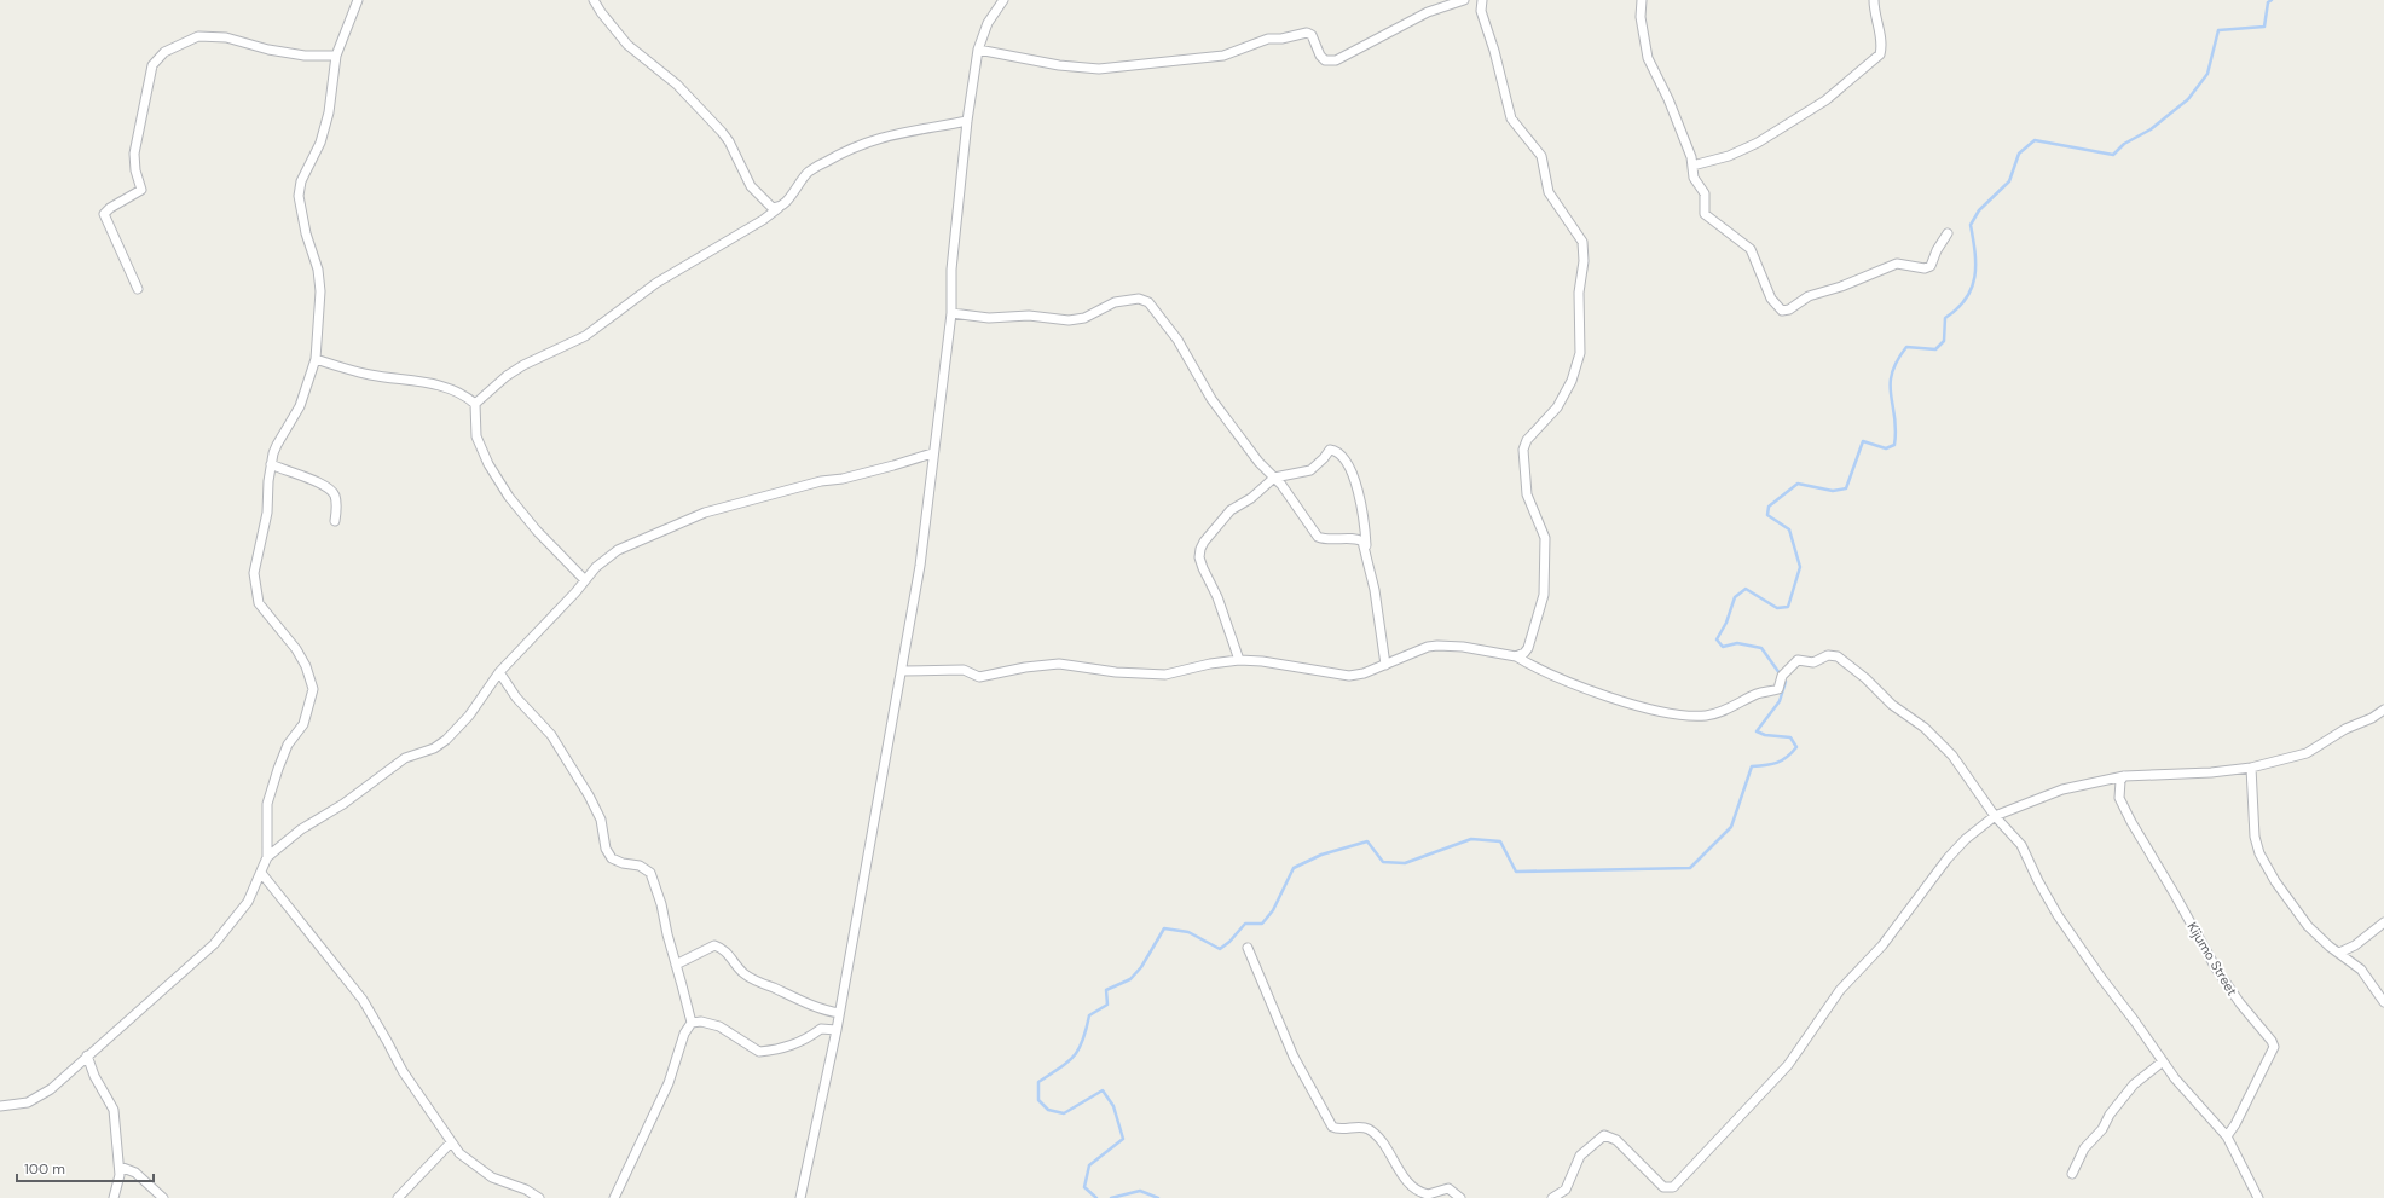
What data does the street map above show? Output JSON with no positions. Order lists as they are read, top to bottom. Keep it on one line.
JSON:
{"streets":{"street":["Kijumo Street"]},"scale_bar":"100 m"}
